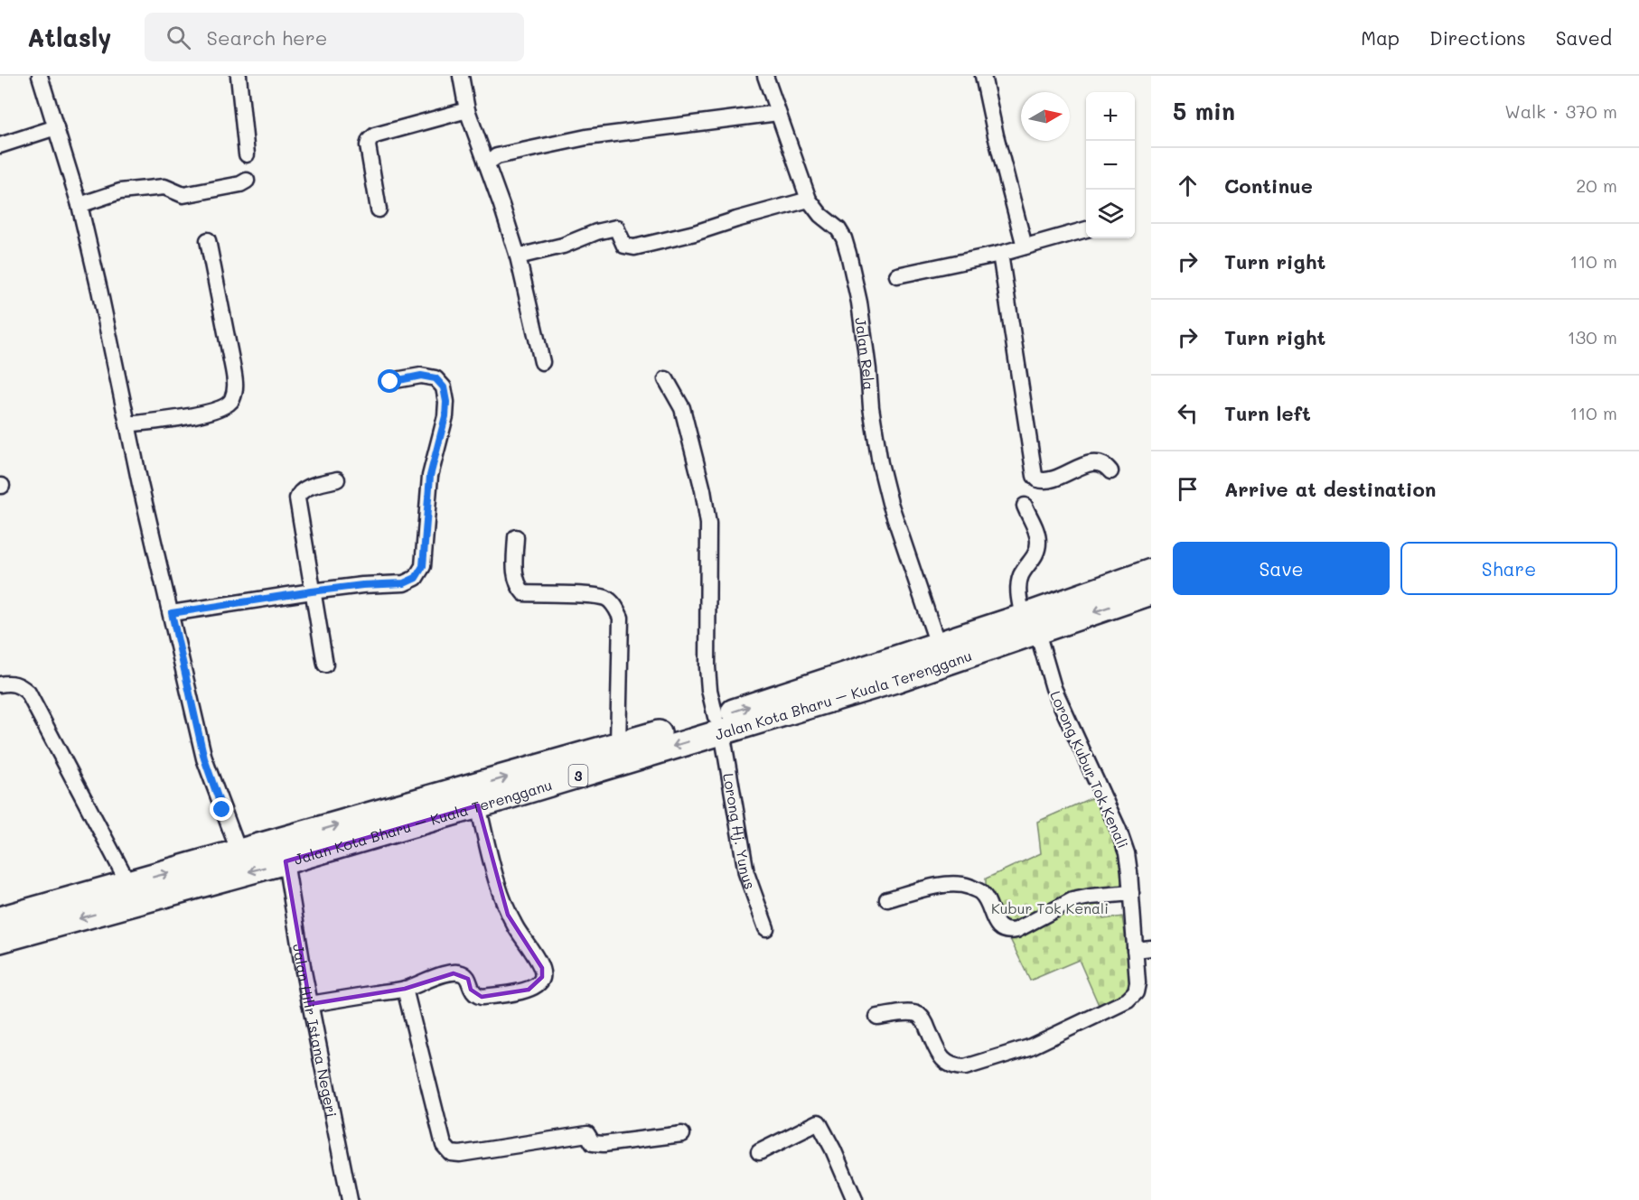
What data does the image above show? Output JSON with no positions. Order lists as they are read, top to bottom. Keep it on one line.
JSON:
{"streets":{"highway":["Jalan Kota Bharu – Kuala Terengganu","3"],"street":["Jalan Rela","Lorong Kubur Tok Kenali","Lorong Hj. Yunus","Jalan Hilir Istana Negeri"]},"crossings":[["Jalan Rela","Jalan Kota Bharu – Kuala Terengganu"],["Jalan Kota Bharu – Kuala Terengganu","Lorong Kubur Tok Kenali"],["Jalan Kota Bharu – Kuala Terengganu","Lorong Hj. Yunus"],["Jalan Kota Bharu – Kuala Terengganu","Jalan Hilir Istana Negeri"]],"parks":["Kubur Tok Kenali"],"north":"right","page":{"header":"Atlasly","search":"Search here","nav":["Map","Directions","Saved"],"heading":["5 min","Walk · 370 m"],"map_buttons":["+","−"],"list":[["Continue","20 m"],["Turn right","110 m"],["Turn right","130 m"],["Turn left","110 m"],"Arrive at destination"],"buttons":["Save","Share"]}}
